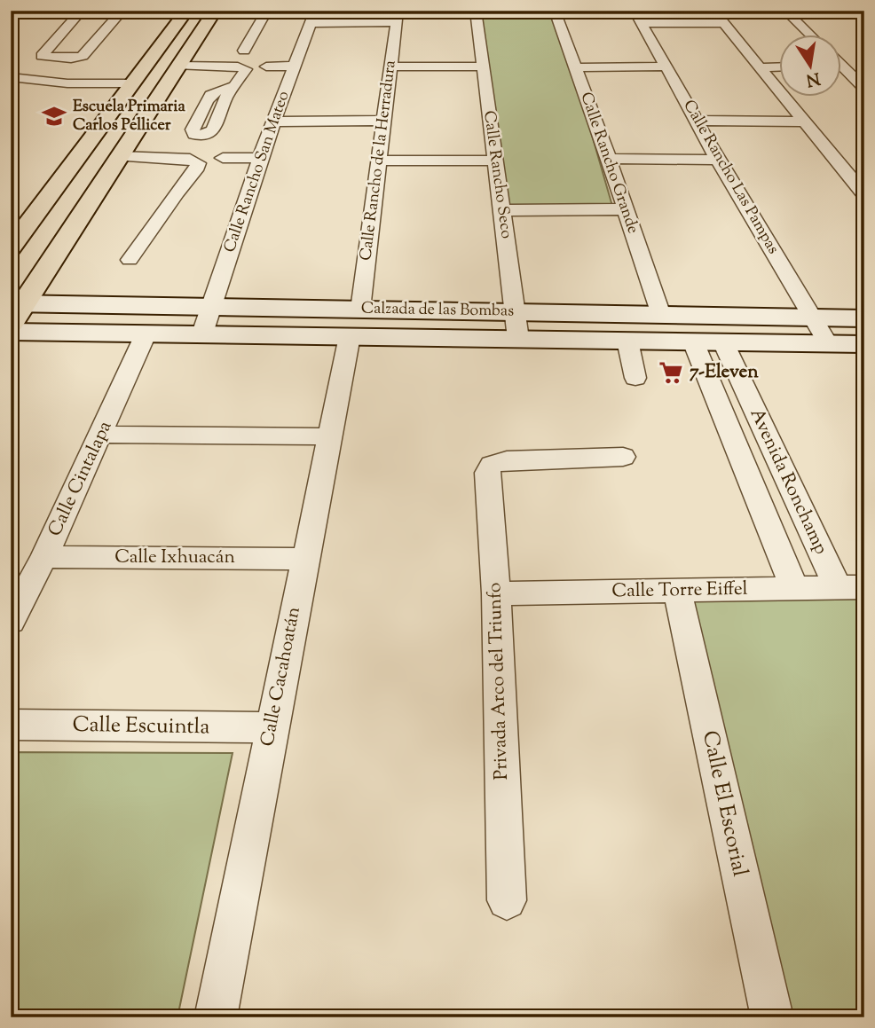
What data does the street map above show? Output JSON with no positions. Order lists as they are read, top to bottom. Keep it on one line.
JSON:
{"streets":{"main road":["Calzada de las Bombas"],"street":["Calle Rancho de la Herradura","Calle Rancho Grande","Calle Rancho San Mateo","Calle Rancho Seco","Calle Rancho Las Pampas","Calle Cintalapa","Avenida Ronchamp","Calle Ixhuacán","Calle Torre Eiffel","Calle Cacahoatán","Privada Arco del Triunfo","Calle Escuintla","Calle El Escorial"]},"crossings":[["Calle Rancho de la Herradura","Calzada de las Bombas"],["Calle Rancho de la Herradura","Calle Cacahoatán"],["Calle Rancho Grande","Calzada de las Bombas"],["Calle Rancho San Mateo","Calzada de las Bombas"],["Calle Rancho Seco","Calzada de las Bombas"],["Calle Rancho Las Pampas","Calzada de las Bombas"],["Calzada de las Bombas","Calle Cintalapa"],["Calzada de las Bombas","Avenida Ronchamp"],["Calzada de las Bombas","Calle Cacahoatán"],["Calle Cintalapa","Calle Ixhuacán"],["Avenida Ronchamp","Calle Torre Eiffel"],["Calle Ixhuacán","Calle Cacahoatán"],["Calle Torre Eiffel","Privada Arco del Triunfo"],["Calle Torre Eiffel","Calle El Escorial"],["Calle Cacahoatán","Calle Escuintla"]],"places":{"school or university":["Escuela Primaria Carlos Pellicer"],"supermarket":["7-Eleven"]},"north":"bottom"}
